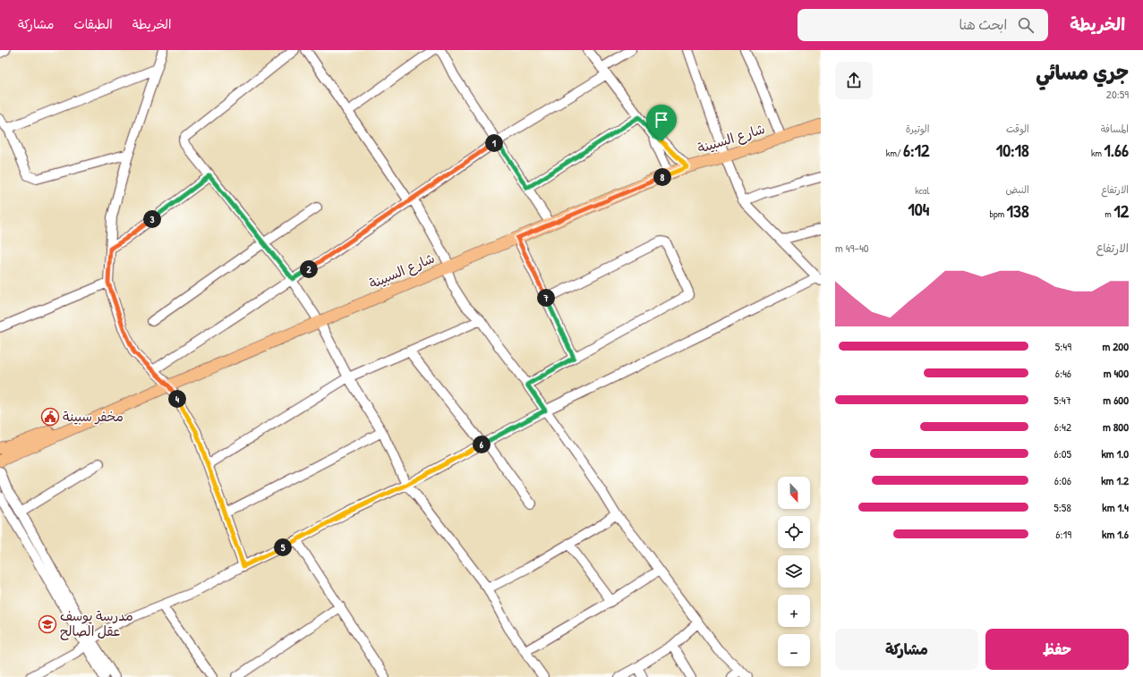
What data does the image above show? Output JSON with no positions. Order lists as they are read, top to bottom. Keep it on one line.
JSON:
{"streets":{"main road":["شارع السبينة"]},"places":{"public building":["مخفر سبينة"],"school or university":["مدرسة يوسف عقل الصالح"]},"north":"bottom","page":{"header":"الخريطة","search":"ابحث هنا","nav":["الخريطة","الطبقات","مشاركة"],"heading":["جري مسائي","20:59"],"stats":[["المسافة","1.66 km"],["الوقت","10:18"],["الوتيرة","6:12 /km"],["الارتفاع","12 m"],["النبض","138 bpm"],["kcal","104"]],"pins":["1","8","3","2","7","4","6","5"],"chart":["الارتفاع","40–49 m"],"list":[{"name":"200 m","note":"5:49"},{"name":"400 m","note":"6:46"},{"name":"600 m","note":"5:47"},{"name":"800 m","note":"6:42"},{"name":"1.0 km","note":"6:05"},{"name":"1.2 km","note":"6:06"},{"name":"1.4 km","note":"5:58"},{"name":"1.6 km","note":"6:19"}],"map_buttons":["+","−"],"buttons":["حفظ","مشاركة"]}}
